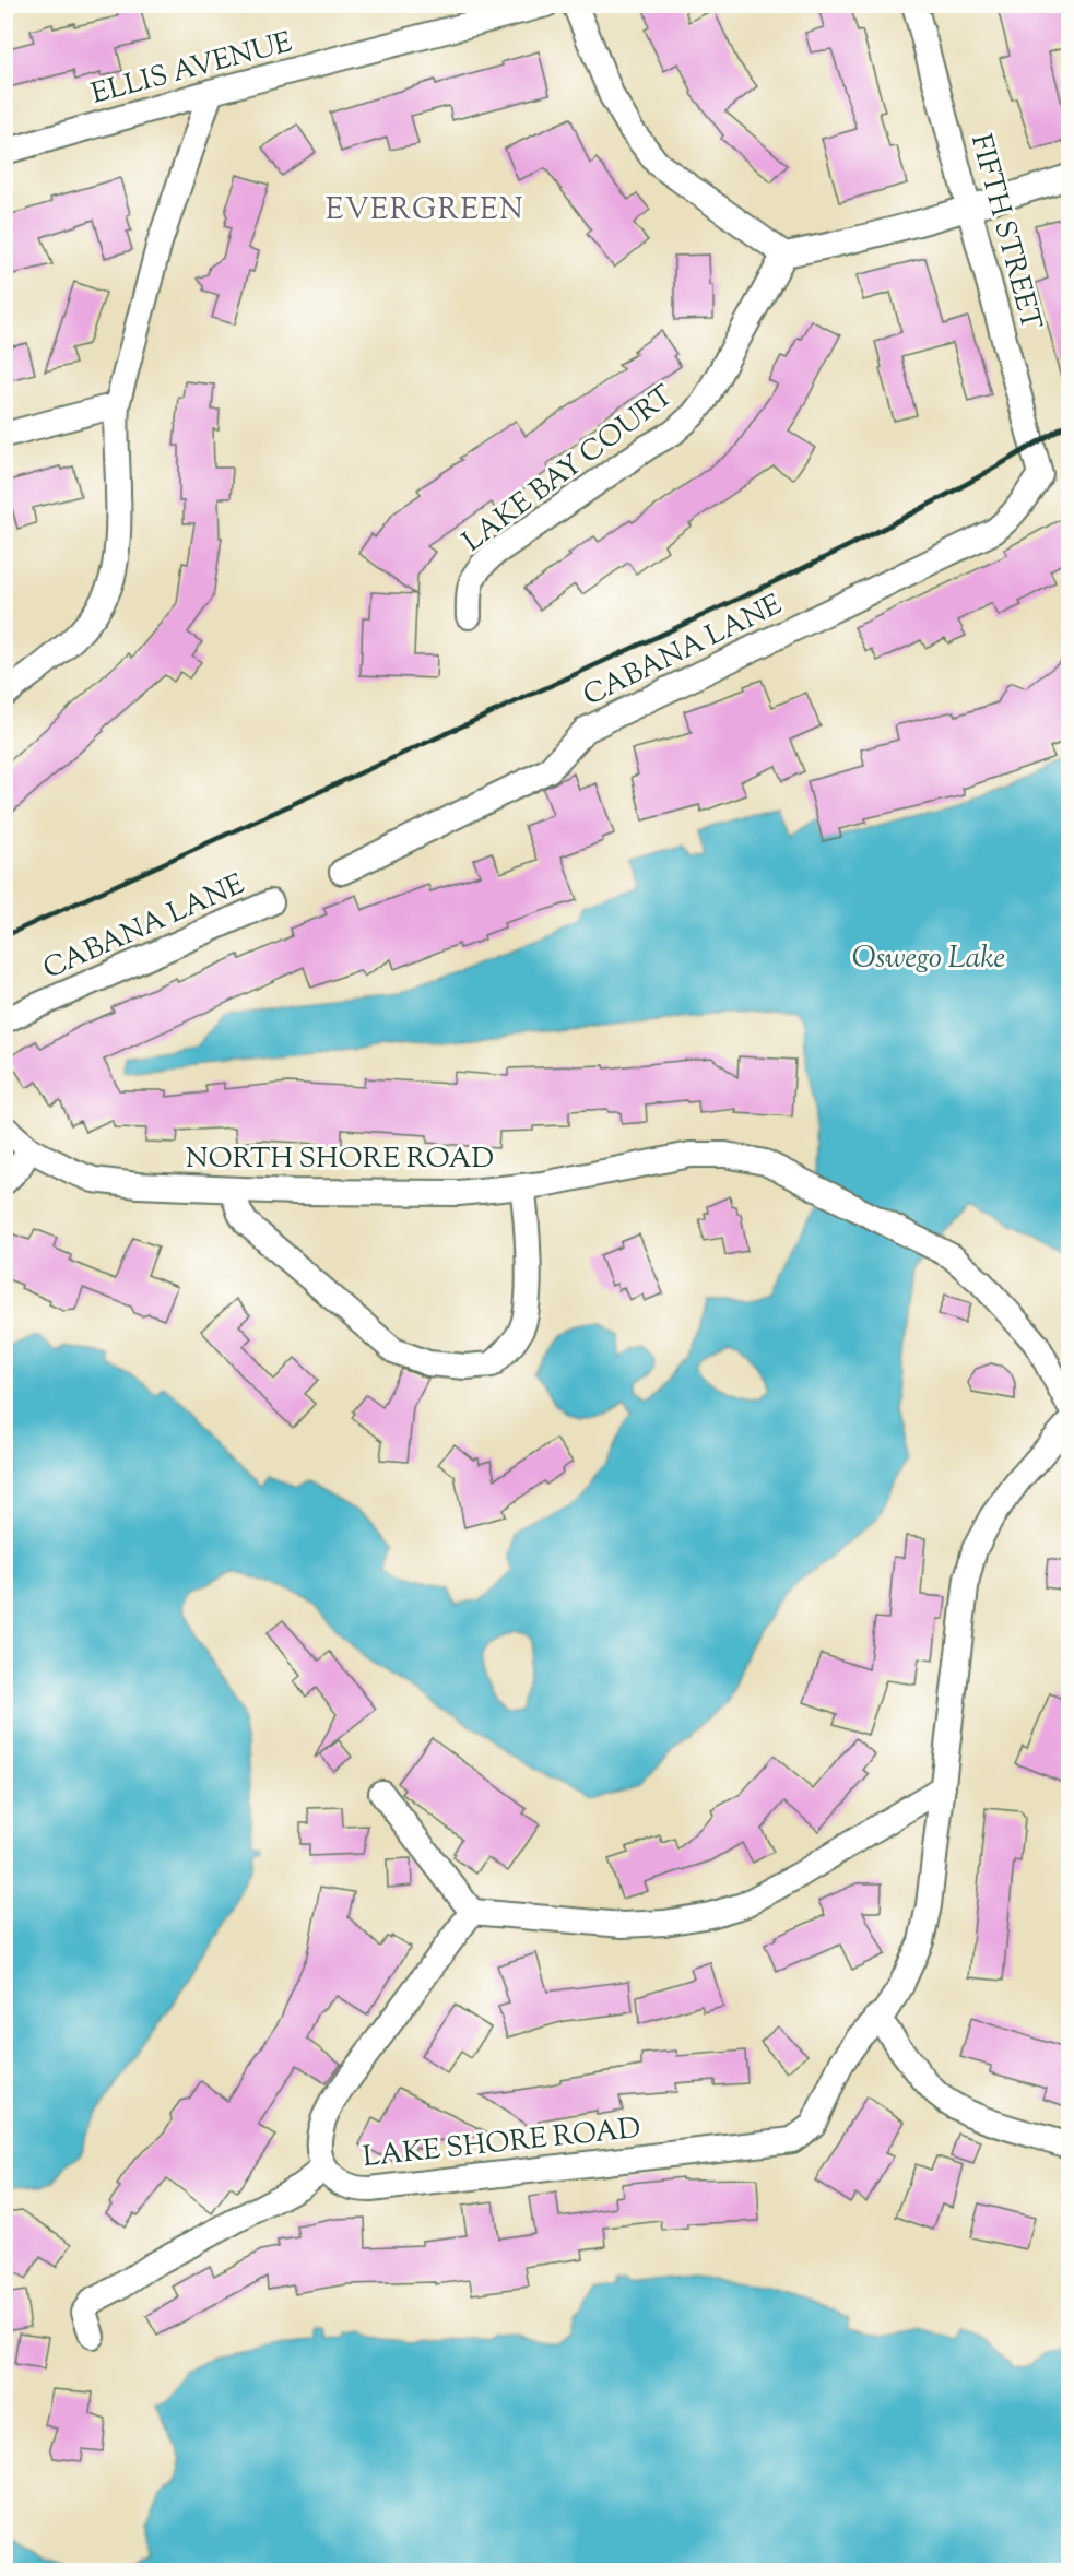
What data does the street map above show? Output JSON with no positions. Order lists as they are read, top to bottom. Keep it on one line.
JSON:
{"streets":{"street":["ELLIS AVENUE","FIFTH STREET","LAKE BAY COURT","CABANA LANE","NORTH SHORE ROAD","LAKE SHORE ROAD"]},"crossings":[["FIFTH STREET","CABANA LANE"]],"districts":["EVERGREEN"],"water":["Oswego Lake"]}
